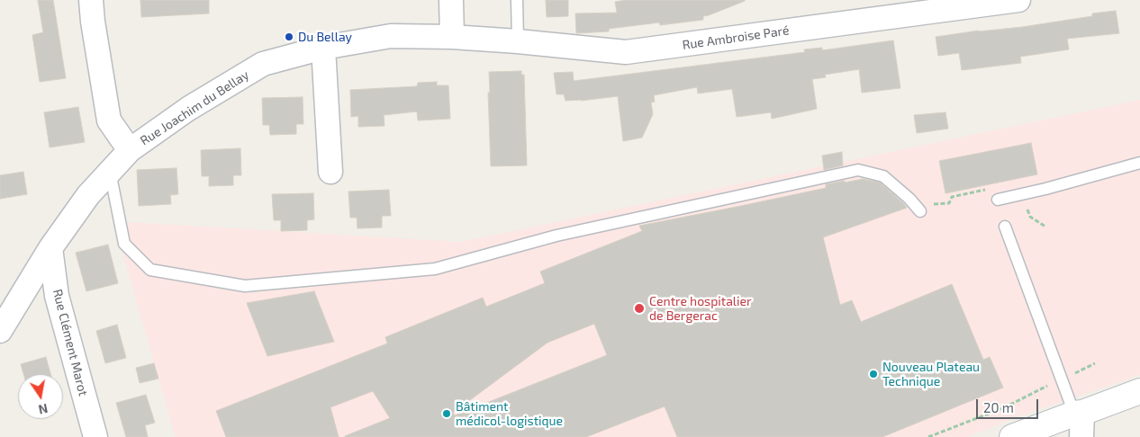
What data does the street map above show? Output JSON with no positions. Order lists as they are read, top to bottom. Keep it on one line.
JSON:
{"streets":{"street":["Rue Ambroise Paré","Rue Joachim du Bellay","Rue Clément Marot"]},"crossings":[["Rue Ambroise Paré","Rue Joachim du Bellay"],["Rue Joachim du Bellay","Rue Clément Marot"]],"places":["Du Bellay","Centre hospitalier de Bergerac","Nouveau Plateau Technique","Bâtiment médicol-logistique"],"scale_bar":"20 m","north":"bottom"}
